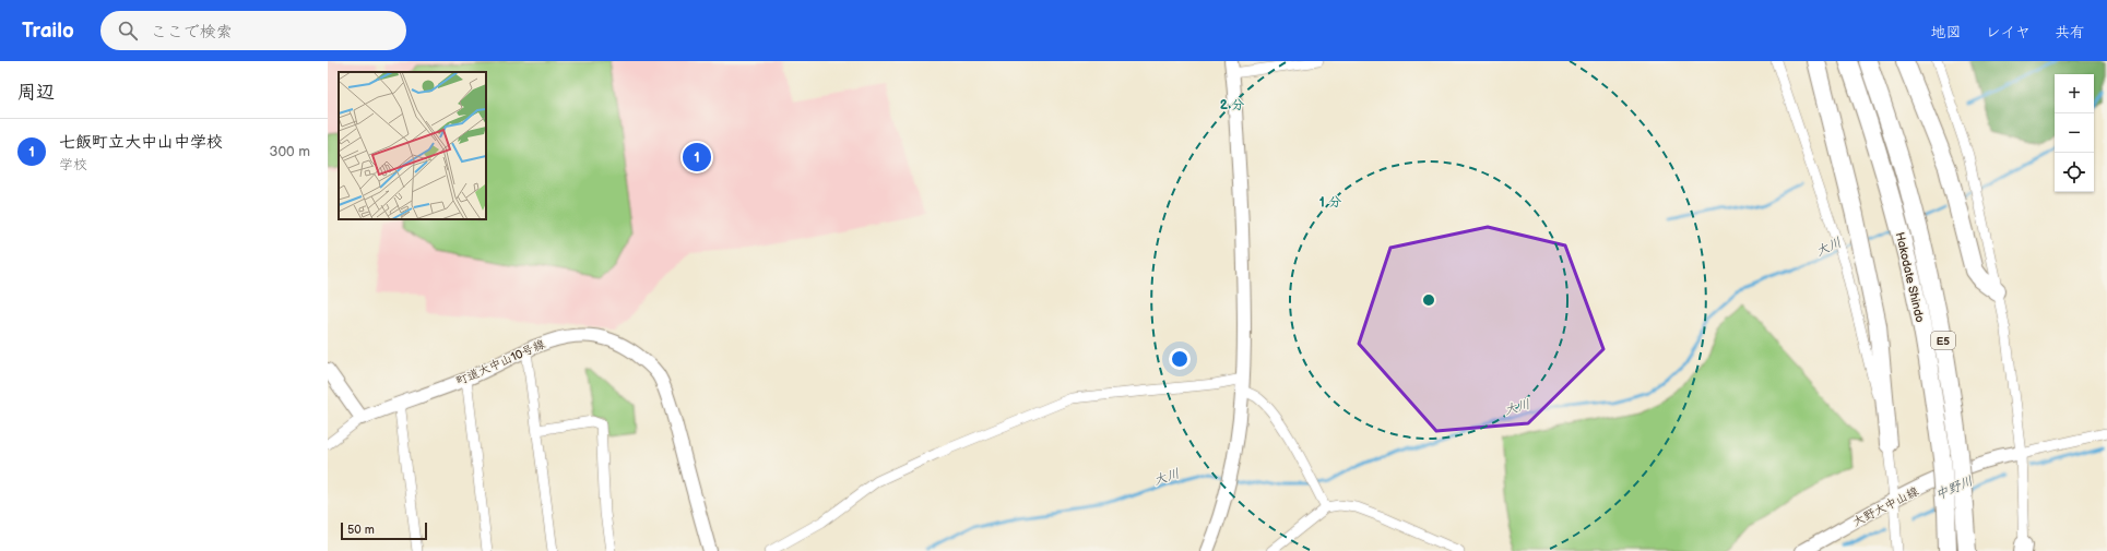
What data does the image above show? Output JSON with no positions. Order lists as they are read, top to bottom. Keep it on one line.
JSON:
{"streets":{"highway":["Hakodate Shindo","E5"],"street":["町道大中山10号線","大野大中山線"]},"water":["大川","中野川"],"scale_bar":"50 m","page":{"header":"Trailo","search":"ここで検索","nav":["地図","レイヤ","共有"],"heading":"周辺","map_buttons":["+","−"],"list":[{"mark":"1","name":"七飯町立大中山中学校","note":"学校","value":"300 m"}],"pins":"1","scale":"50 m"},"rings":["2 分","1 分"]}
